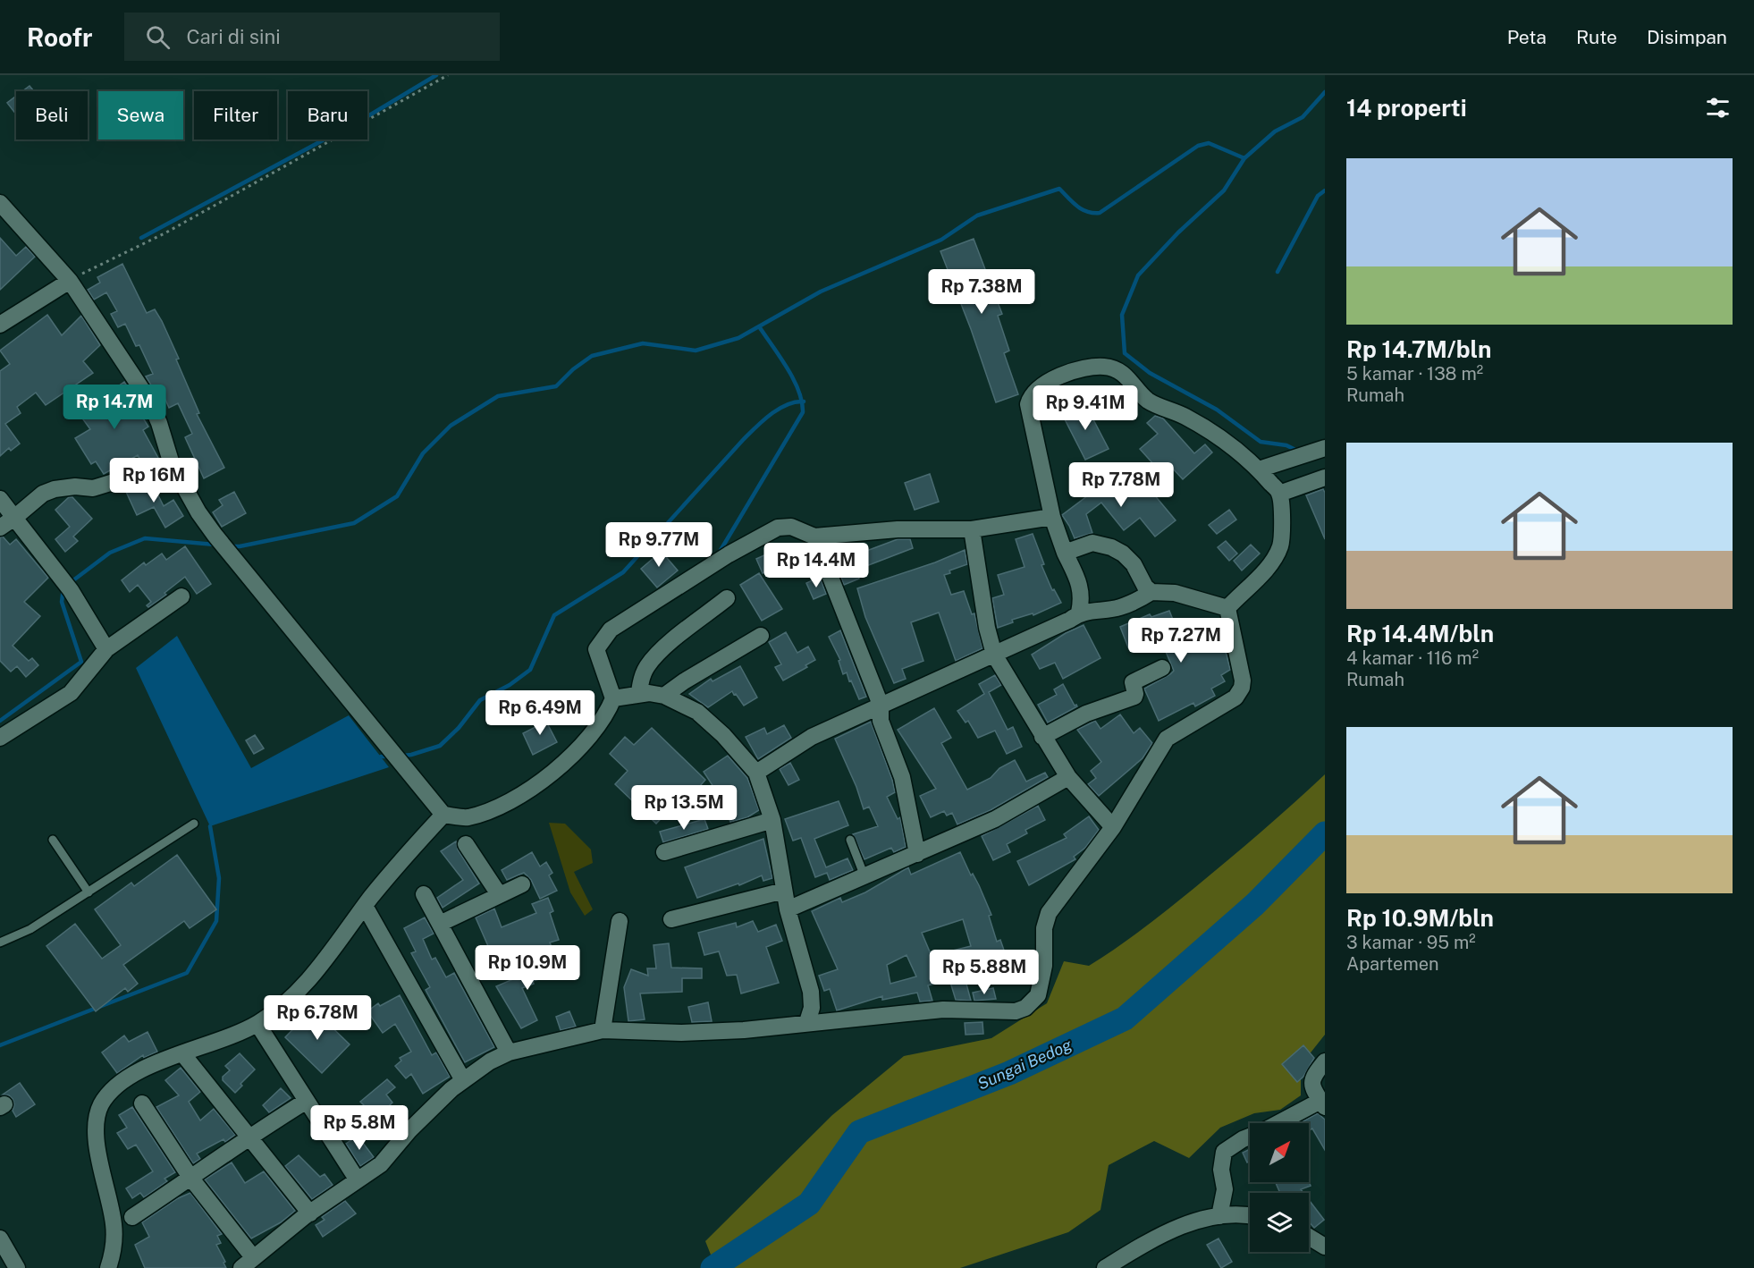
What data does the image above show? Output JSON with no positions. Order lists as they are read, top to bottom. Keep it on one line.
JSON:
{"water":["Sungai Bedog"],"north":"top right","page":{"header":"Roofr","search":"Cari di sini","nav":["Peta","Rute","Disimpan"],"heading":"14 properti","chip":["Beli","Sewa","Filter","Baru"],"list":[{"name":"Rp 14.7M/bln","note":"5 kamar · 138 m² · Rumah"},{"name":"Rp 14.4M/bln","note":"4 kamar · 116 m² · Rumah"},{"name":"Rp 10.9M/bln","note":"3 kamar · 95 m² · Apartemen"}],"price":["Rp 7.38M","Rp 14.7M","Rp 9.41M","Rp 16M","Rp 7.78M","Rp 9.77M","Rp 14.4M","Rp 7.27M","Rp 6.49M","Rp 13.5M","Rp 10.9M","Rp 5.88M","Rp 6.78M","Rp 5.8M"]}}
